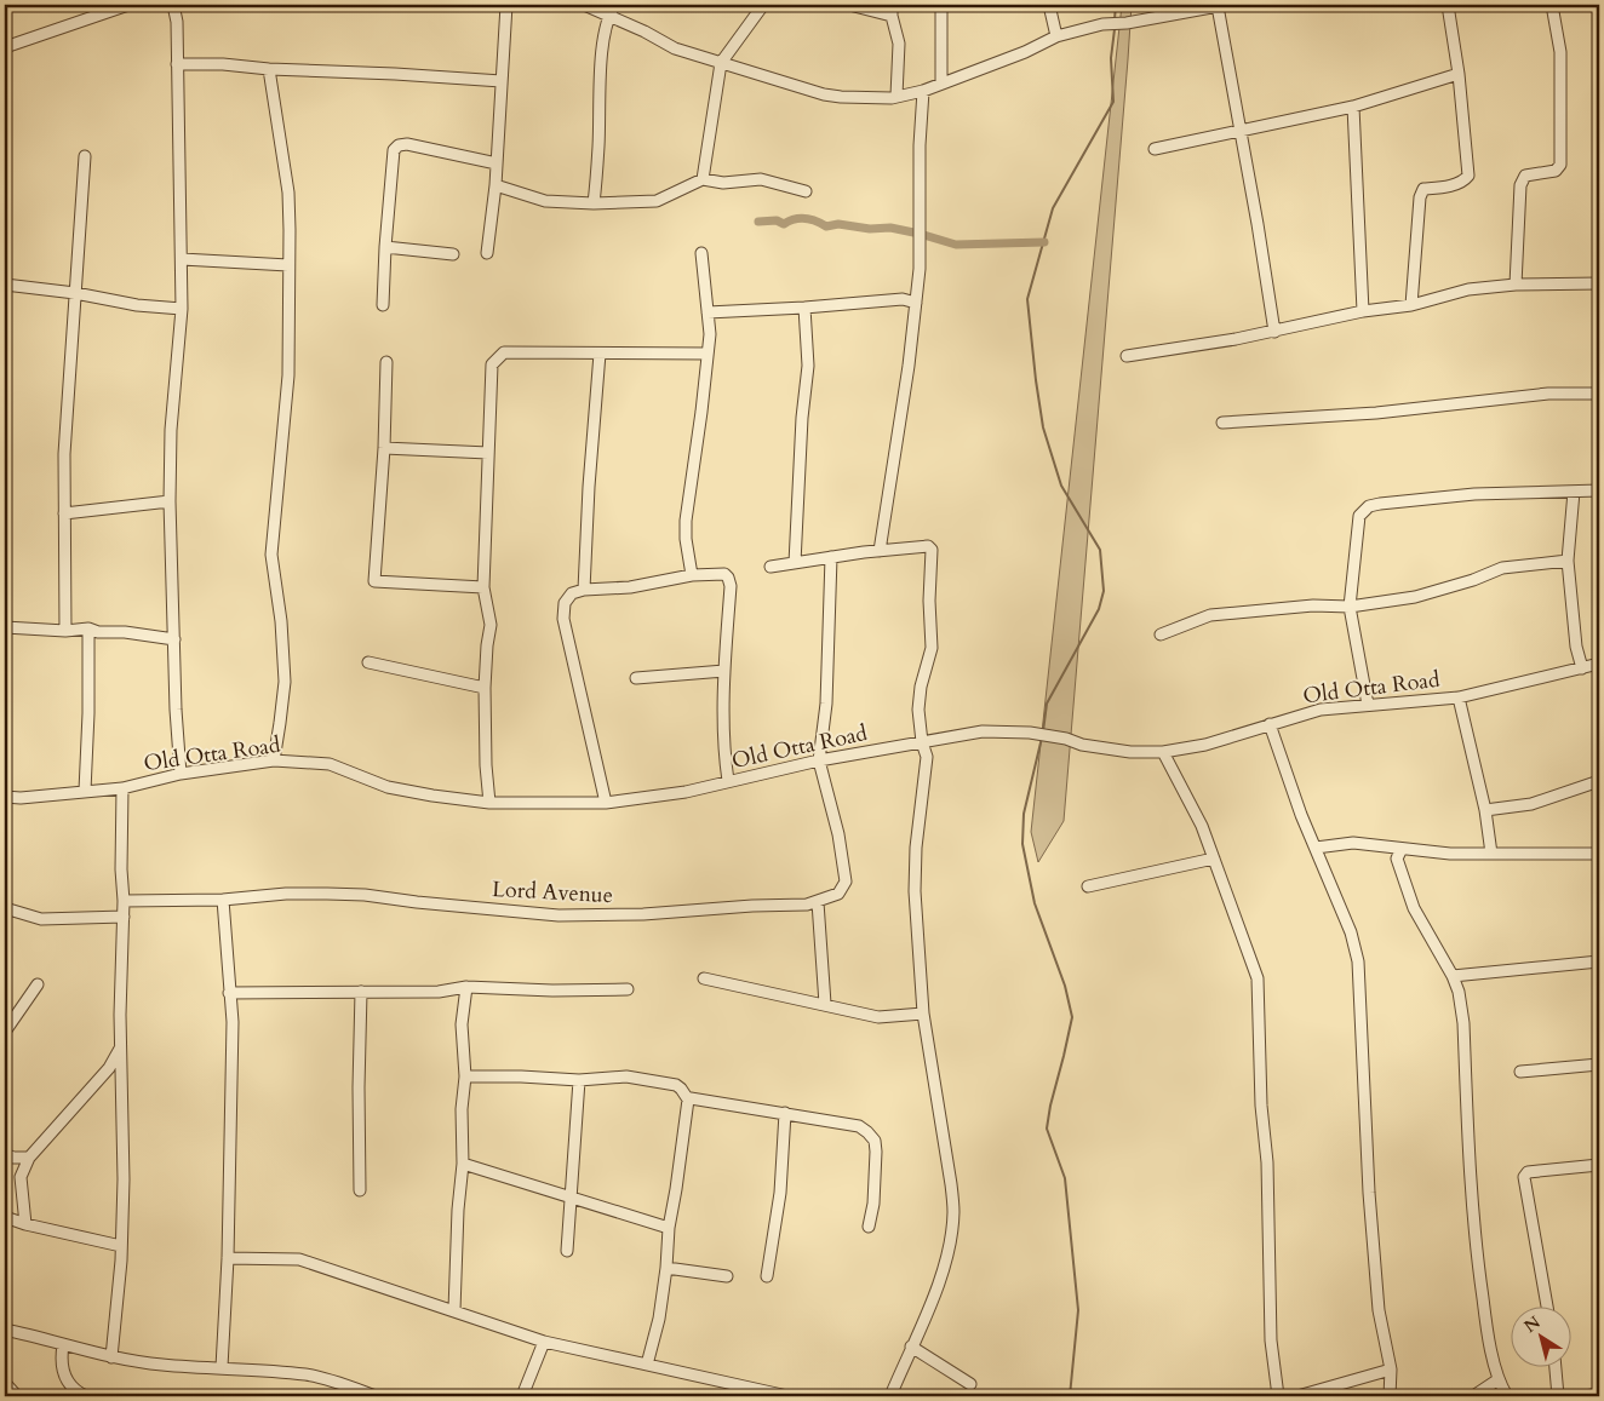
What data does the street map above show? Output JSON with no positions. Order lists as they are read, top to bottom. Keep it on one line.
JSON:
{"streets":{"street":["Old Otta Road","Lord Avenue"]},"crossings":[["Old Otta Road","Lord Avenue"]],"north":"top left"}
